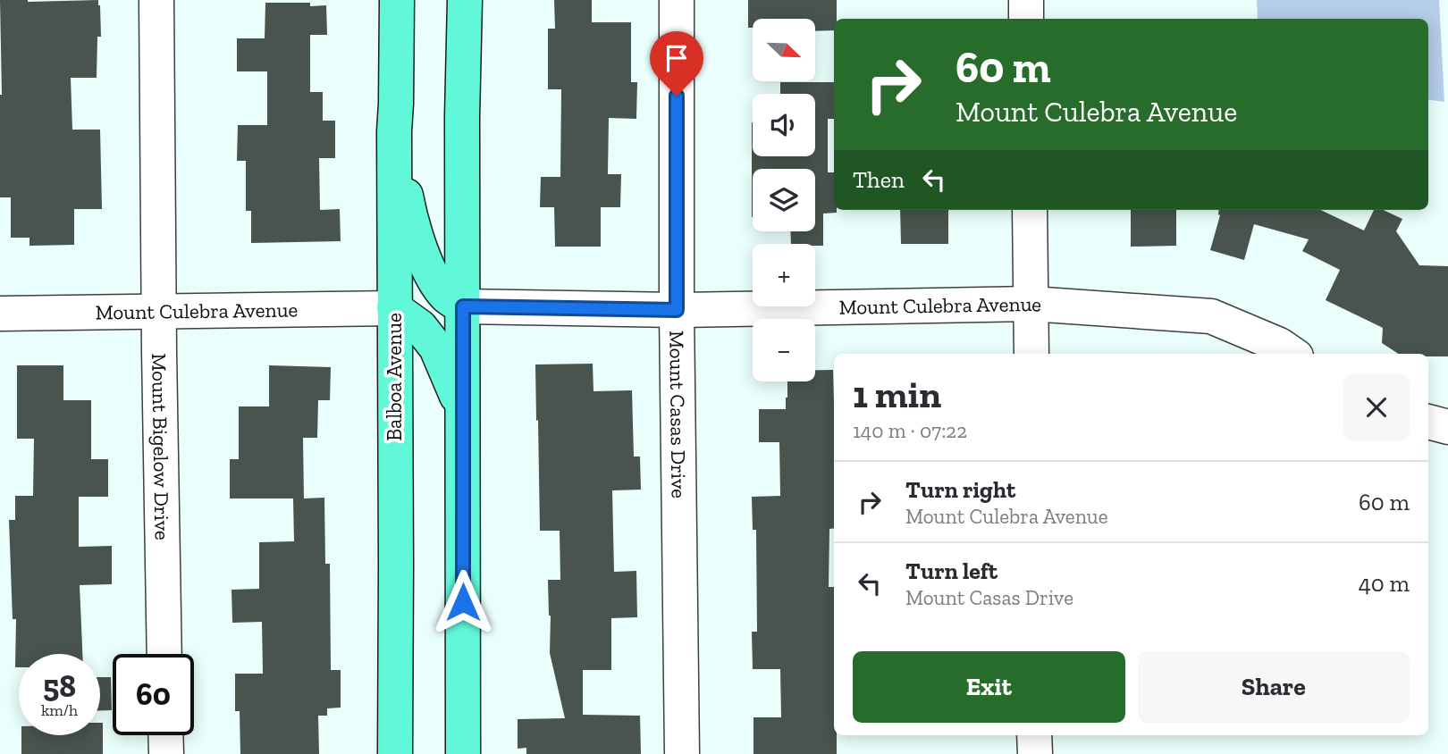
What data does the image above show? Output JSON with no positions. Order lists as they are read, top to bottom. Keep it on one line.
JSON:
{"streets":{"main road":["Balboa Avenue"],"street":["Mount Culebra Avenue","Mount Casas Drive","Mount Bigelow Drive"]},"crossings":[["Mount Culebra Avenue","Balboa Avenue"],["Mount Culebra Avenue","Mount Casas Drive"],["Mount Culebra Avenue","Mount Bigelow Drive"]],"north":"bottom right","page":{"map_buttons":["+","−"],"turn":["60 m","Mount Culebra Avenue"],"then":"Then","heading":["1 min","140 m · 07:22"],"list":[{"name":"Turn right","note":"Mount Culebra Avenue","value":"60 m"},{"name":"Turn left","note":"Mount Casas Drive","value":"40 m"}],"buttons":["Exit","Share"],"speed":"58 km/h","limit":"60"}}
